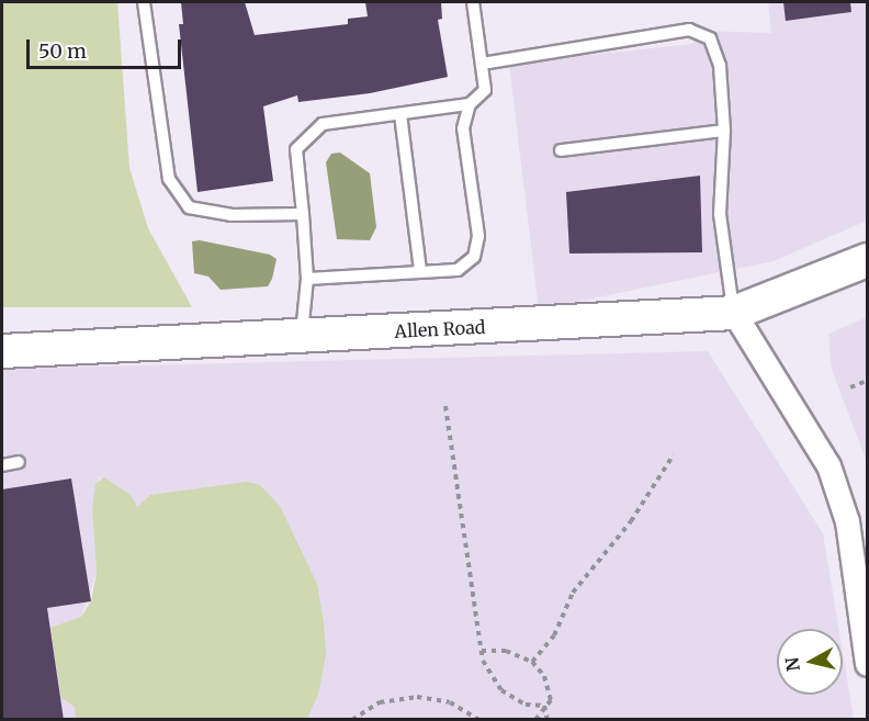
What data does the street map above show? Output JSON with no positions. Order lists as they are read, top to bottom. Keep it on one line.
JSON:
{"streets":{"street":["Allen Road"]},"scale_bar":"50 m","north":"left"}
